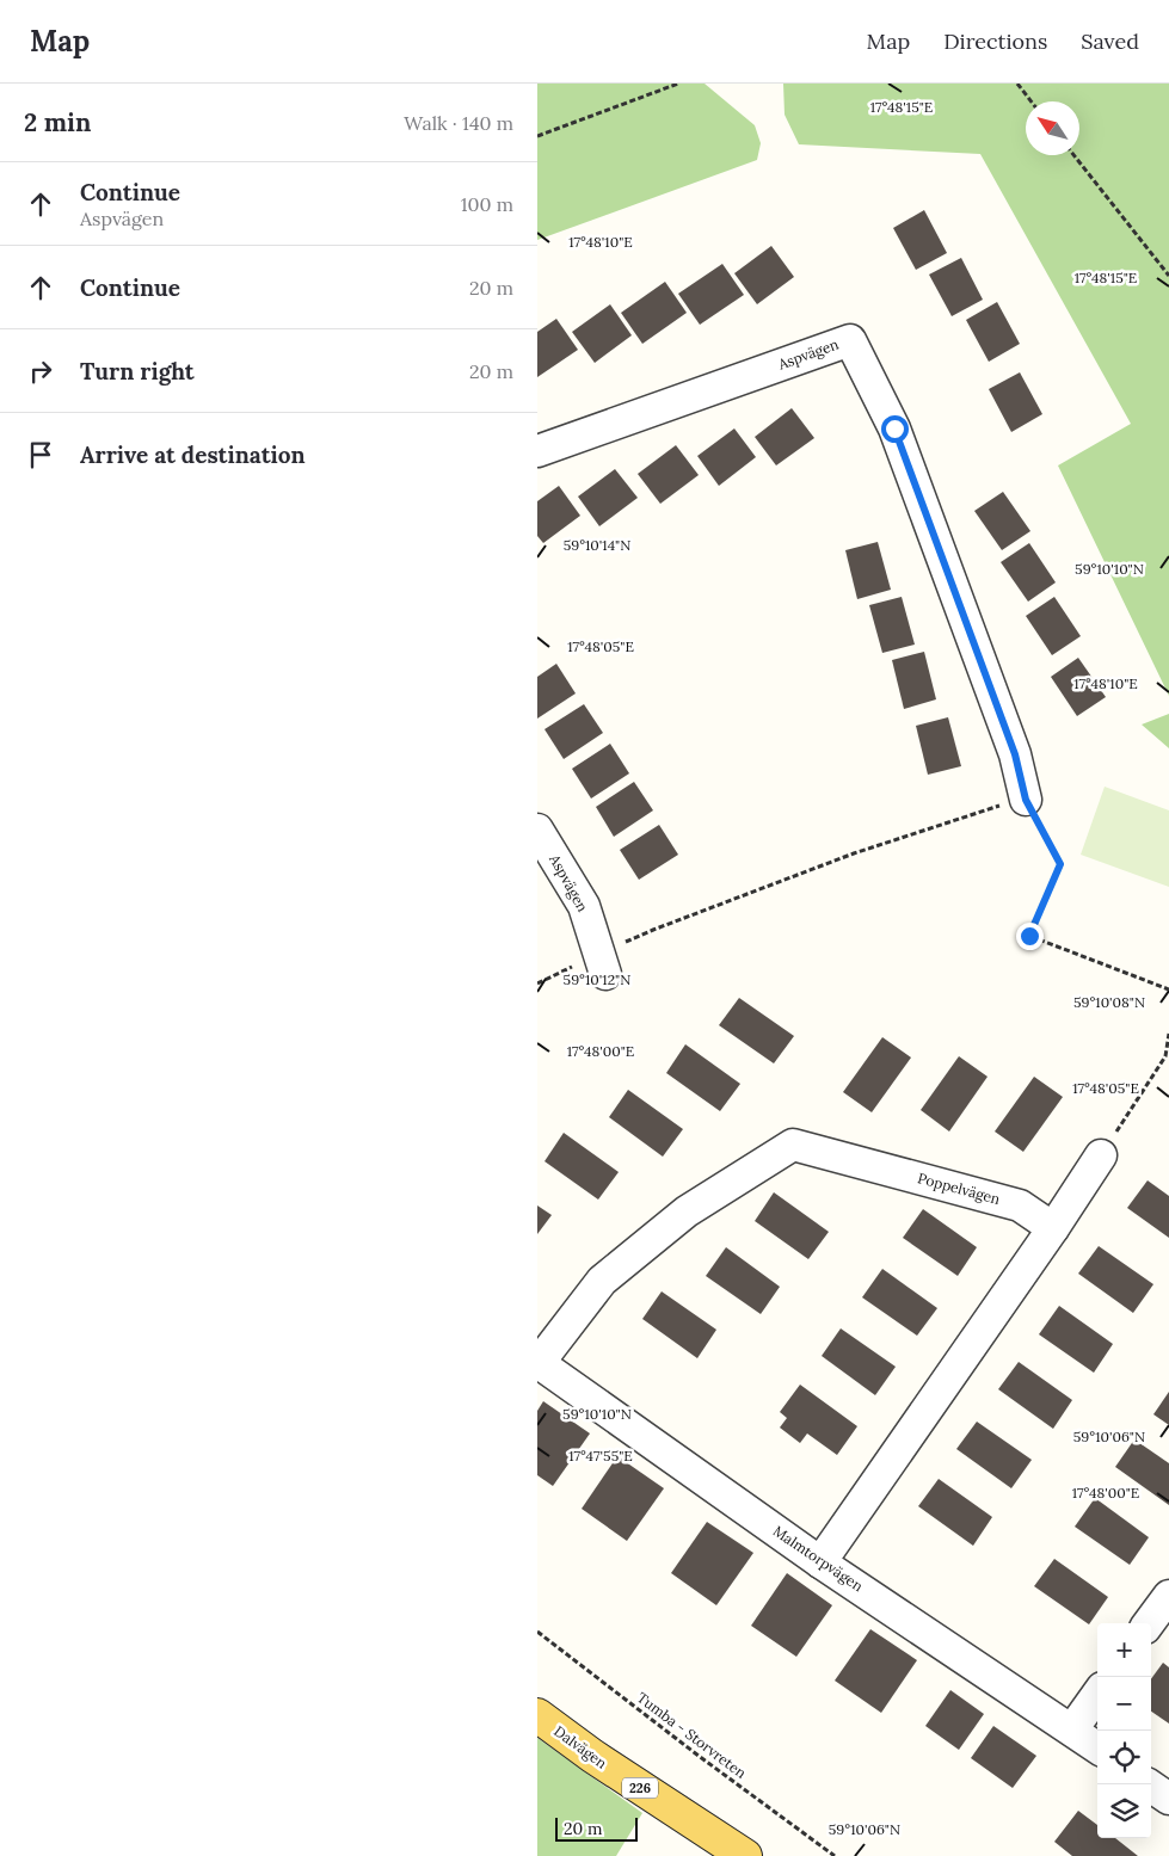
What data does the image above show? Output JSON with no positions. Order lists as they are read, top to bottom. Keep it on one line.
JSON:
{"streets":{"main road":["Dalvägen","226"],"street":["Aspvägen","Poppelvägen","Malmtorpvägen"],"path":["Tumba - Storvreten"]},"crossings":[["Poppelvägen","Malmtorpvägen"]],"scale_bar":"20 m","north":"top left","page":{"header":"Map","nav":["Map","Directions","Saved"],"heading":["2 min","Walk · 140 m"],"list":[["Continue","Aspvägen","100 m"],["Continue","20 m"],["Turn right","20 m"],"Arrive at destination"],"map_buttons":["+","−"],"scale":"20 m"},"coordinates":["17°48'15\"E","17°48'10\"E","59°10'14\"N","59°10'10\"N","17°48'05\"E","59°10'12\"N","59°10'08\"N","17°48'00\"E","59°10'06\"N","17°47'55\"E"]}
